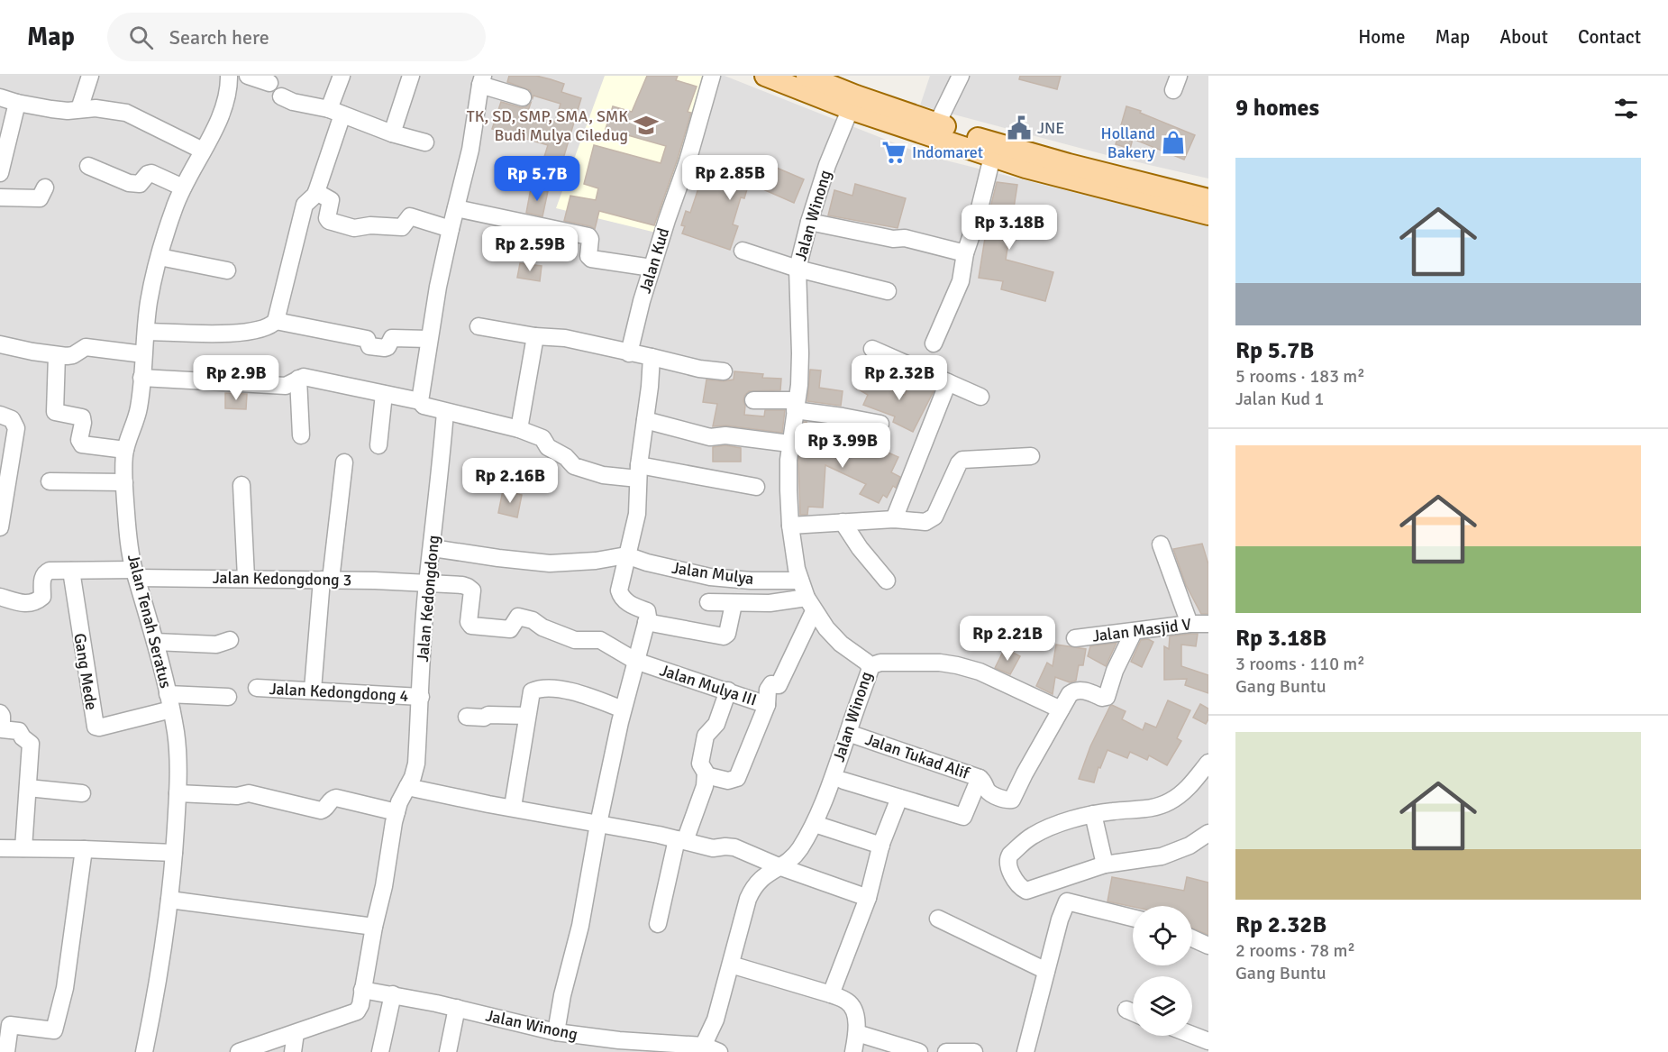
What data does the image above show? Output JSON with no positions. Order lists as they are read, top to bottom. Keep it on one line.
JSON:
{"streets":{"street":["Jalan Winong","Jalan Kud","Jalan Mulya","Jalan Kedongdong 3","Jalan Kedongdong","Jalan Tenah Seratus","Jalan Masjid V","Gang Mede","Jalan Mulya III","Jalan Kedongdong 4","Jalan Tukad Alif"]},"crossings":[["Jalan Winong","Jalan Mulya"],["Jalan Winong","Jalan Kedongdong"],["Jalan Winong","Jalan Mulya III"],["Jalan Winong","Jalan Tukad Alif"],["Jalan Kedongdong 3","Jalan Kedongdong"],["Jalan Kedongdong 3","Jalan Tenah Seratus"],["Jalan Kedongdong 3","Gang Mede"],["Jalan Kedongdong 3","Jalan Mulya III"],["Jalan Kedongdong","Jalan Kedongdong 4"],["Jalan Tenah Seratus","Gang Mede"]],"places":{"school or university":["TK, SD, SMP, SMA, SMK Budi Mulya Ciledug"],"public building":["JNE"],"shop":["Holland Bakery"],"supermarket":["Indomaret"]},"page":{"header":"Map","search":"Search here","nav":["Home","Map","About","Contact"],"heading":"9 homes","list":[{"name":"Rp 5.7B","note":"5 rooms · 183 m² · Jalan Kud 1"},{"name":"Rp 3.18B","note":"3 rooms · 110 m² · Gang Buntu"},{"name":"Rp 2.32B","note":"2 rooms · 78 m² · Gang Buntu"}],"price":["Rp 2.85B","Rp 5.7B","Rp 3.18B","Rp 2.59B","Rp 2.9B","Rp 2.32B","Rp 3.99B","Rp 2.16B","Rp 2.21B"]}}
